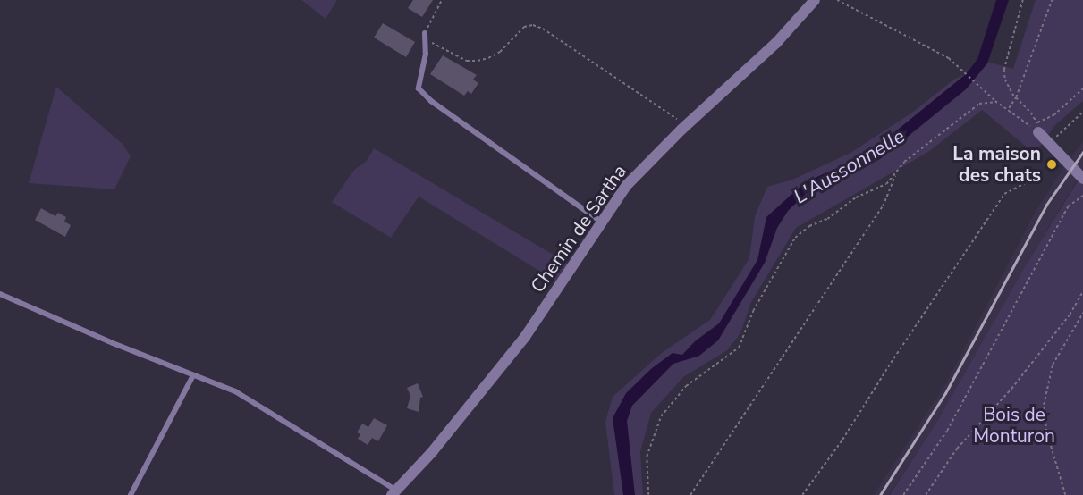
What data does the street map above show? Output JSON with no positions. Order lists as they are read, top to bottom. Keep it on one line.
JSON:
{"streets":{"street":["Chemin de Sartha"]},"water":["L'Aussonnelle"],"parks":["Bois de Monturon"],"places":["La maison des chats"]}
